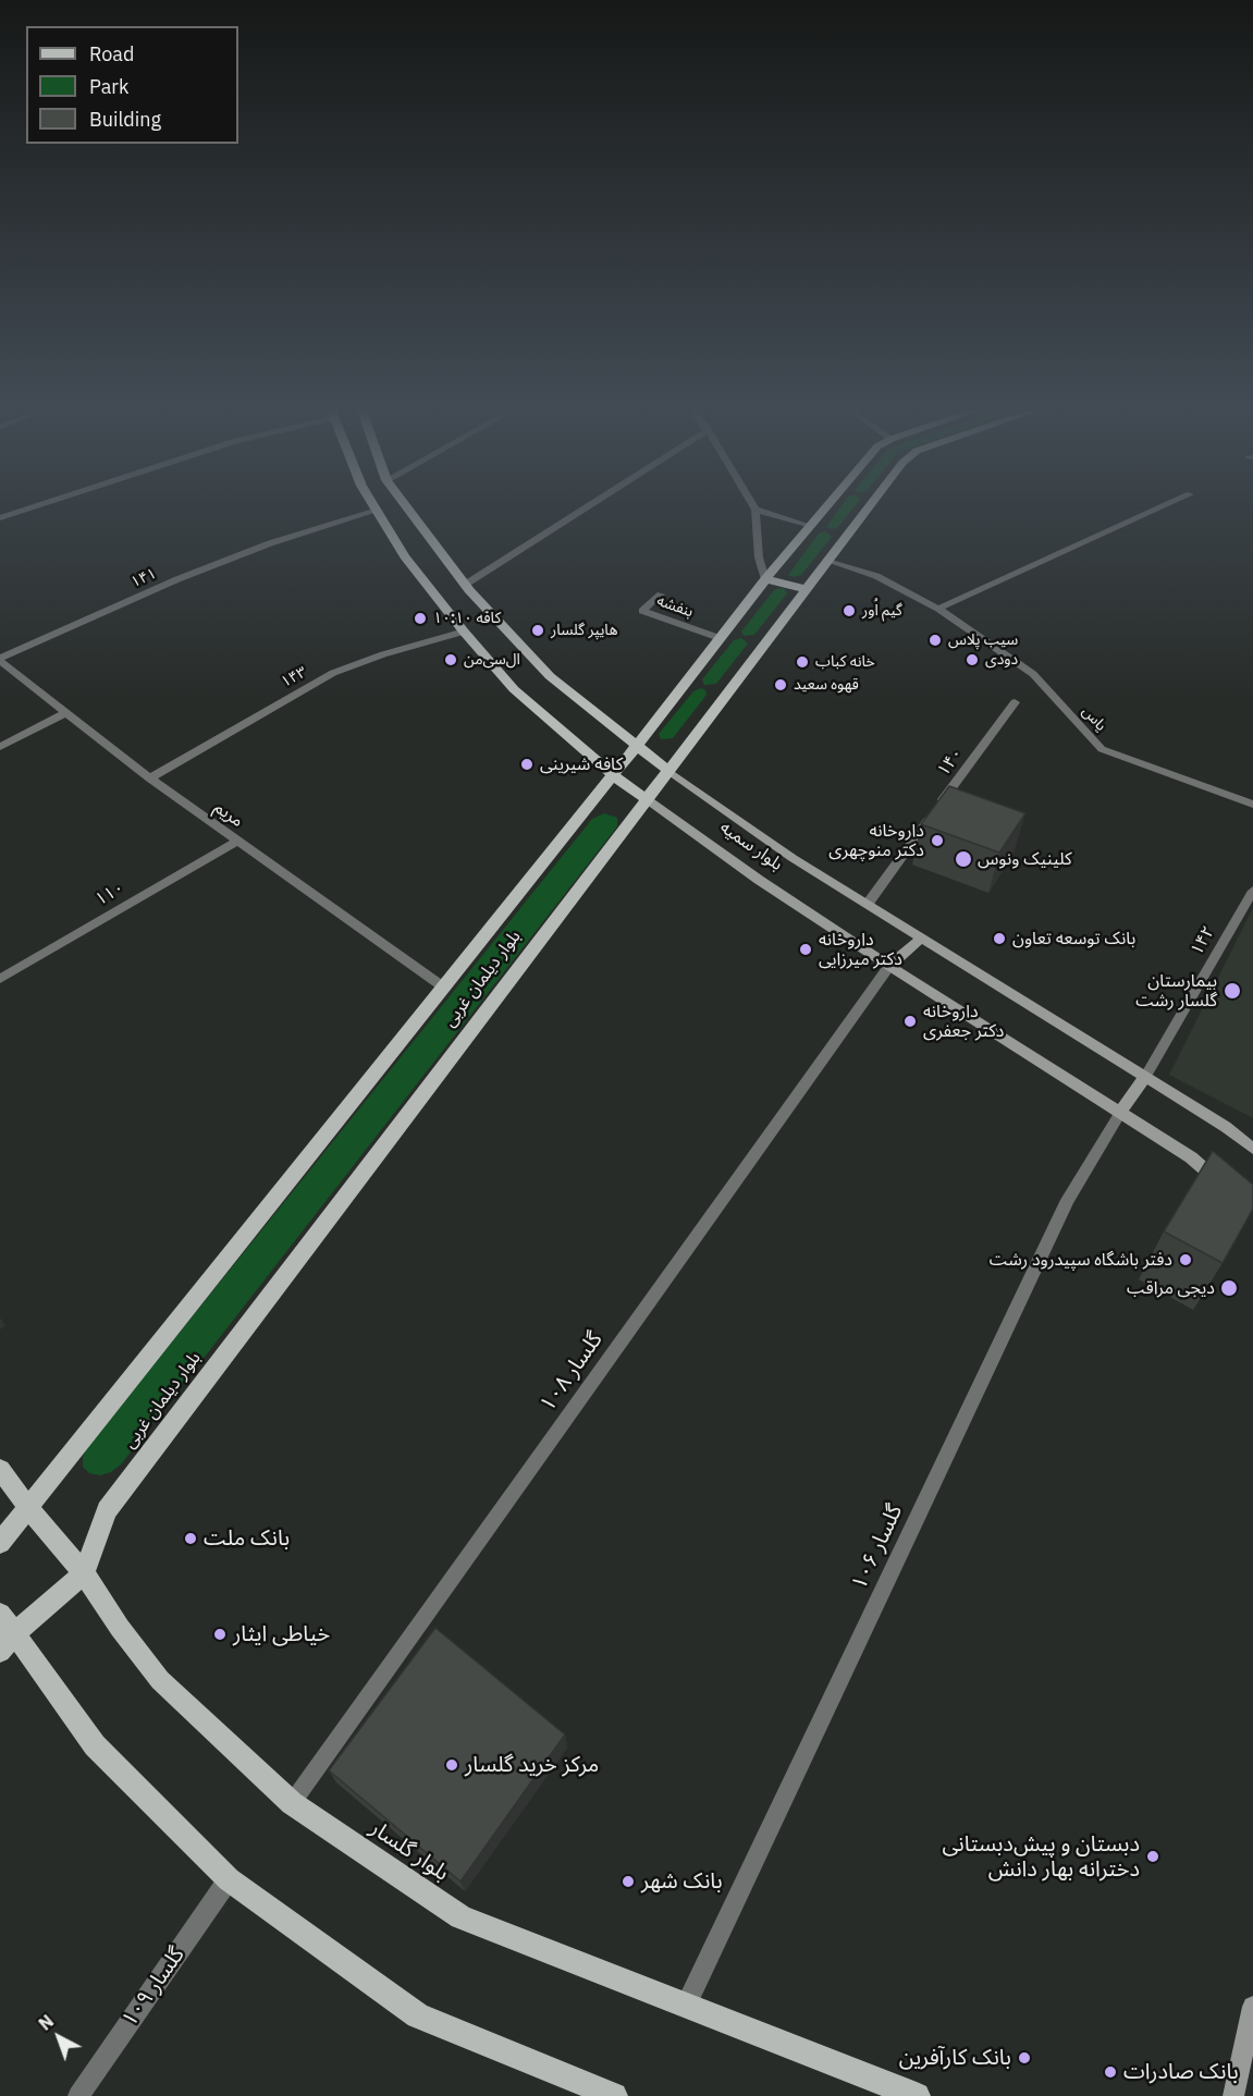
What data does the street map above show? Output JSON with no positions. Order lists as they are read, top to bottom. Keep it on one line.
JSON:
{"streets":{"main road":["بلوار سمیه","بلوار دیلمان غربی","بلوار گلسار"],"street":["۱۴۱","بنفشه","۱۴۳","یاس","۱۴۰","مریم","۱۱۰","۱۴۲","گلسار ۱۰۸","گلسار ۱۰۶","گلسار ۱۰۹"]},"crossings":[["۱۴۱","مریم"],["بنفشه","بلوار دیلمان غربی"],["۱۴۳","مریم"],["۱۴۳","بلوار سمیه"],["یاس","بلوار دیلمان غربی"],["۱۴۰","بلوار سمیه"],["مریم","۱۱۰"],["مریم","بلوار دیلمان غربی"],["بلوار سمیه","۱۴۲"],["بلوار سمیه","بلوار دیلمان غربی"],["بلوار سمیه","گلسار ۱۰۸"],["بلوار سمیه","گلسار ۱۰۶"],["بلوار دیلمان غربی","بلوار گلسار"],["گلسار ۱۰۸","بلوار گلسار"],["گلسار ۱۰۶","بلوار گلسار"]],"places":["گیم اُور","کافه ۱۰:۱۰","هایپر گلسار","سیب پلاس","ال‌سی‌من","دودی","خانه کباب","قهوه سعید","کافه شیرینی","داروخانه دکتر منوچهری","کلینیک ونوس","بانک توسعه تعاون","داروخانه دکتر میرزایی","بیمارستان گلسار رشت","داروخانه دکتر جعفری","دفتر باشگاه سپیدرود رشت","دیجی مراقب","بانک ملت","خیاطی ایثار","مرکز خرید گلسار","دبستان و پیش‌دبستانی دخترانه بهار دانش","بانک شهر","بانک کارآفرین","بانک صادرات"],"legend":["Road","Park","Building"],"north":"top left"}
